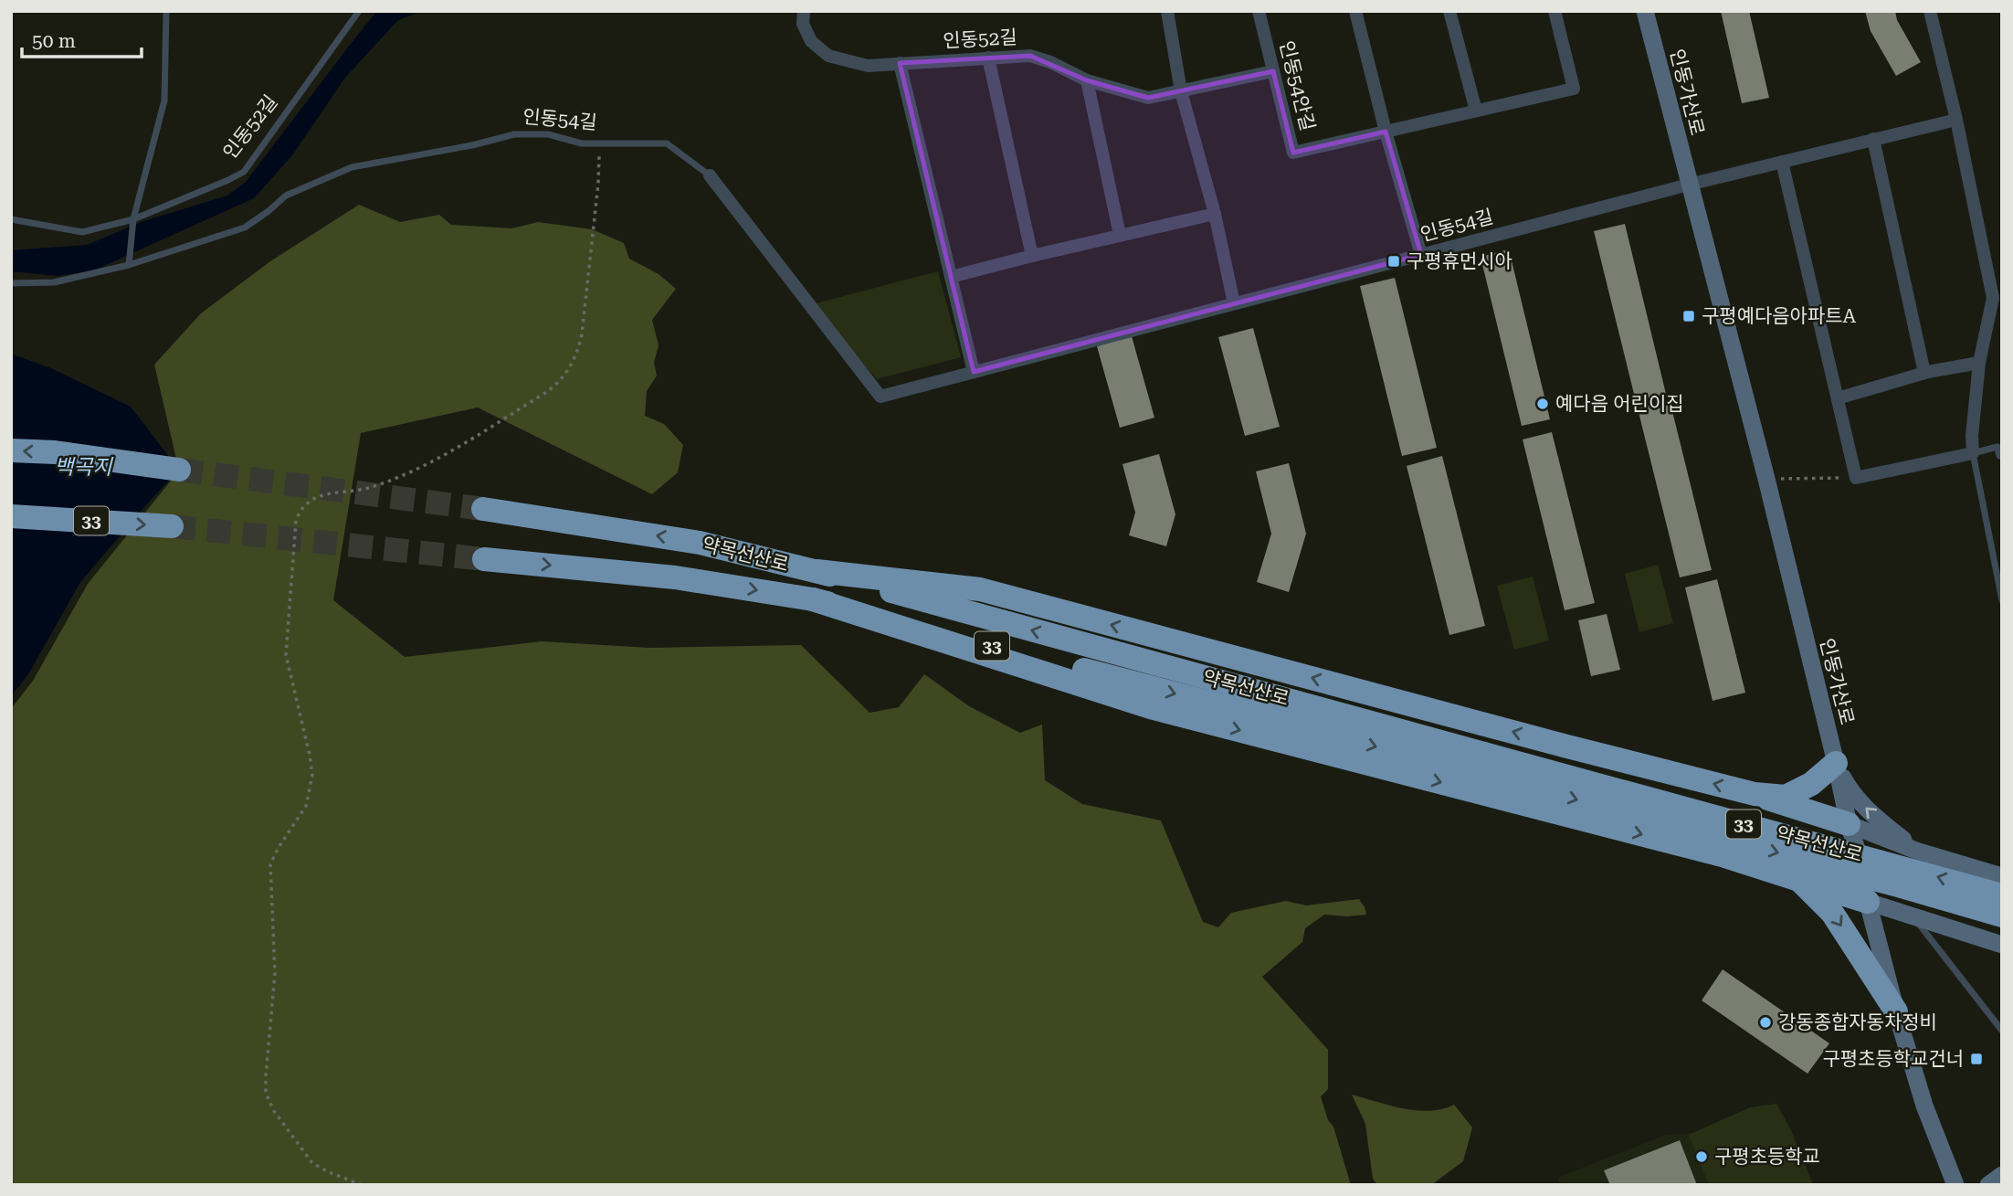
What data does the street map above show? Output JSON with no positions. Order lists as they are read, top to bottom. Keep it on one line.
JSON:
{"streets":{"highway":["33","약목선산로"],"main road":["인동가산로"],"street":["인동52길","인동54안길","인동54길"]},"crossings":[["인동가산로","인동54길"]],"water":["백곡지"],"places":{"transit":["구평휴먼시아","구평예다음아파트A","구평초등학교건너"],"other":["예다음 어린이집","강동종합자동차정비","구평초등학교"]},"scale_bar":"50 m"}
